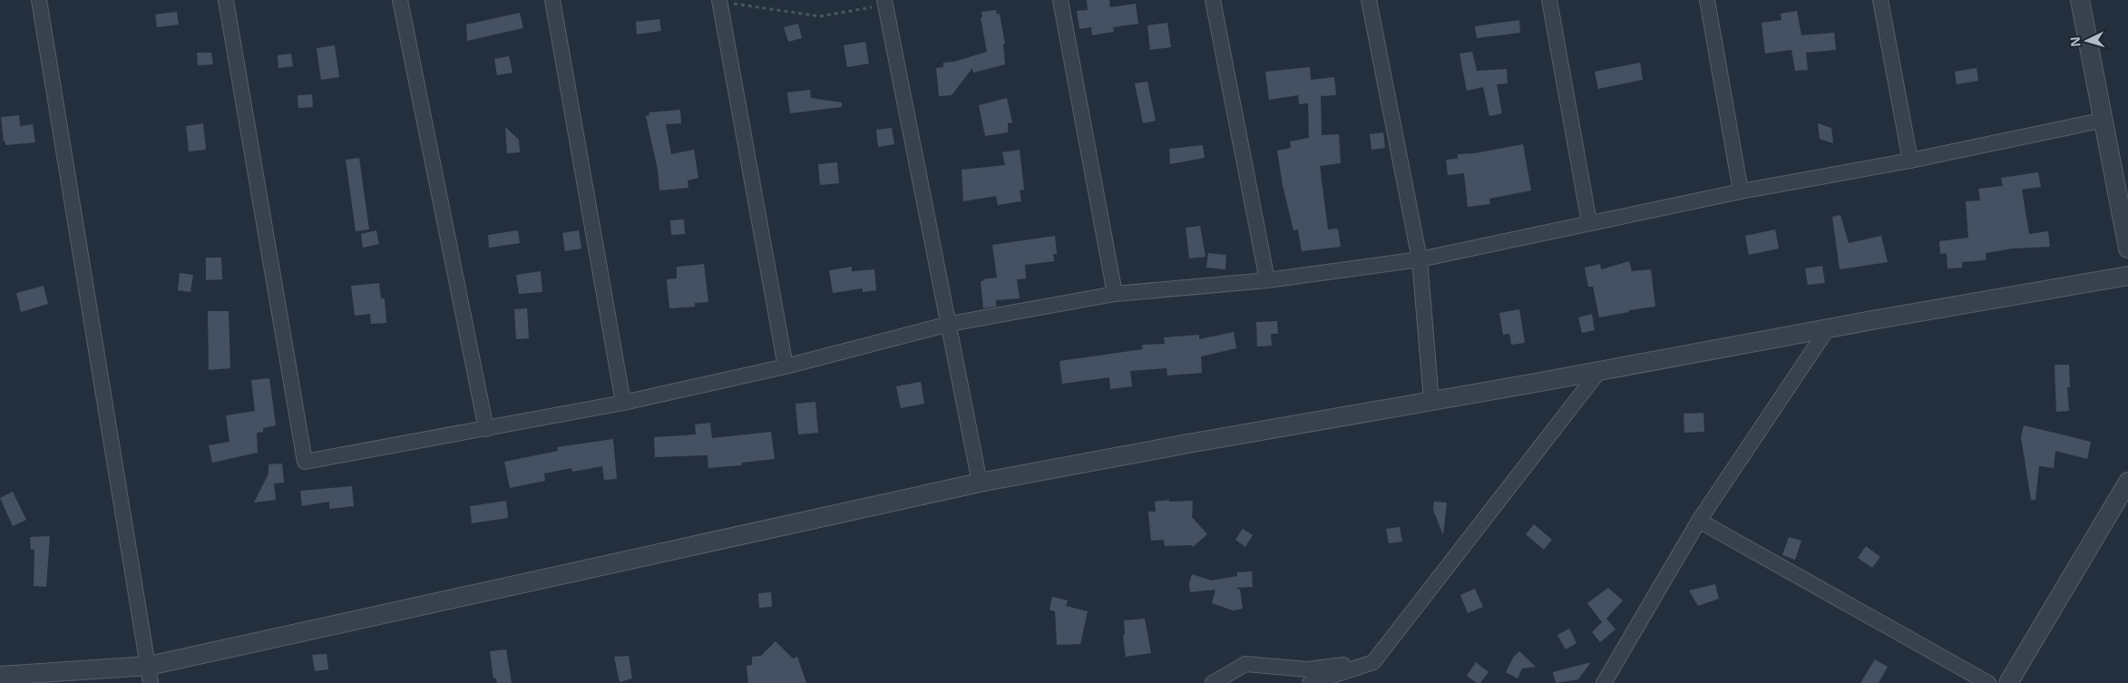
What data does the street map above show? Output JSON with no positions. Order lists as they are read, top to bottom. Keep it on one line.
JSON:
{"north":"left"}
